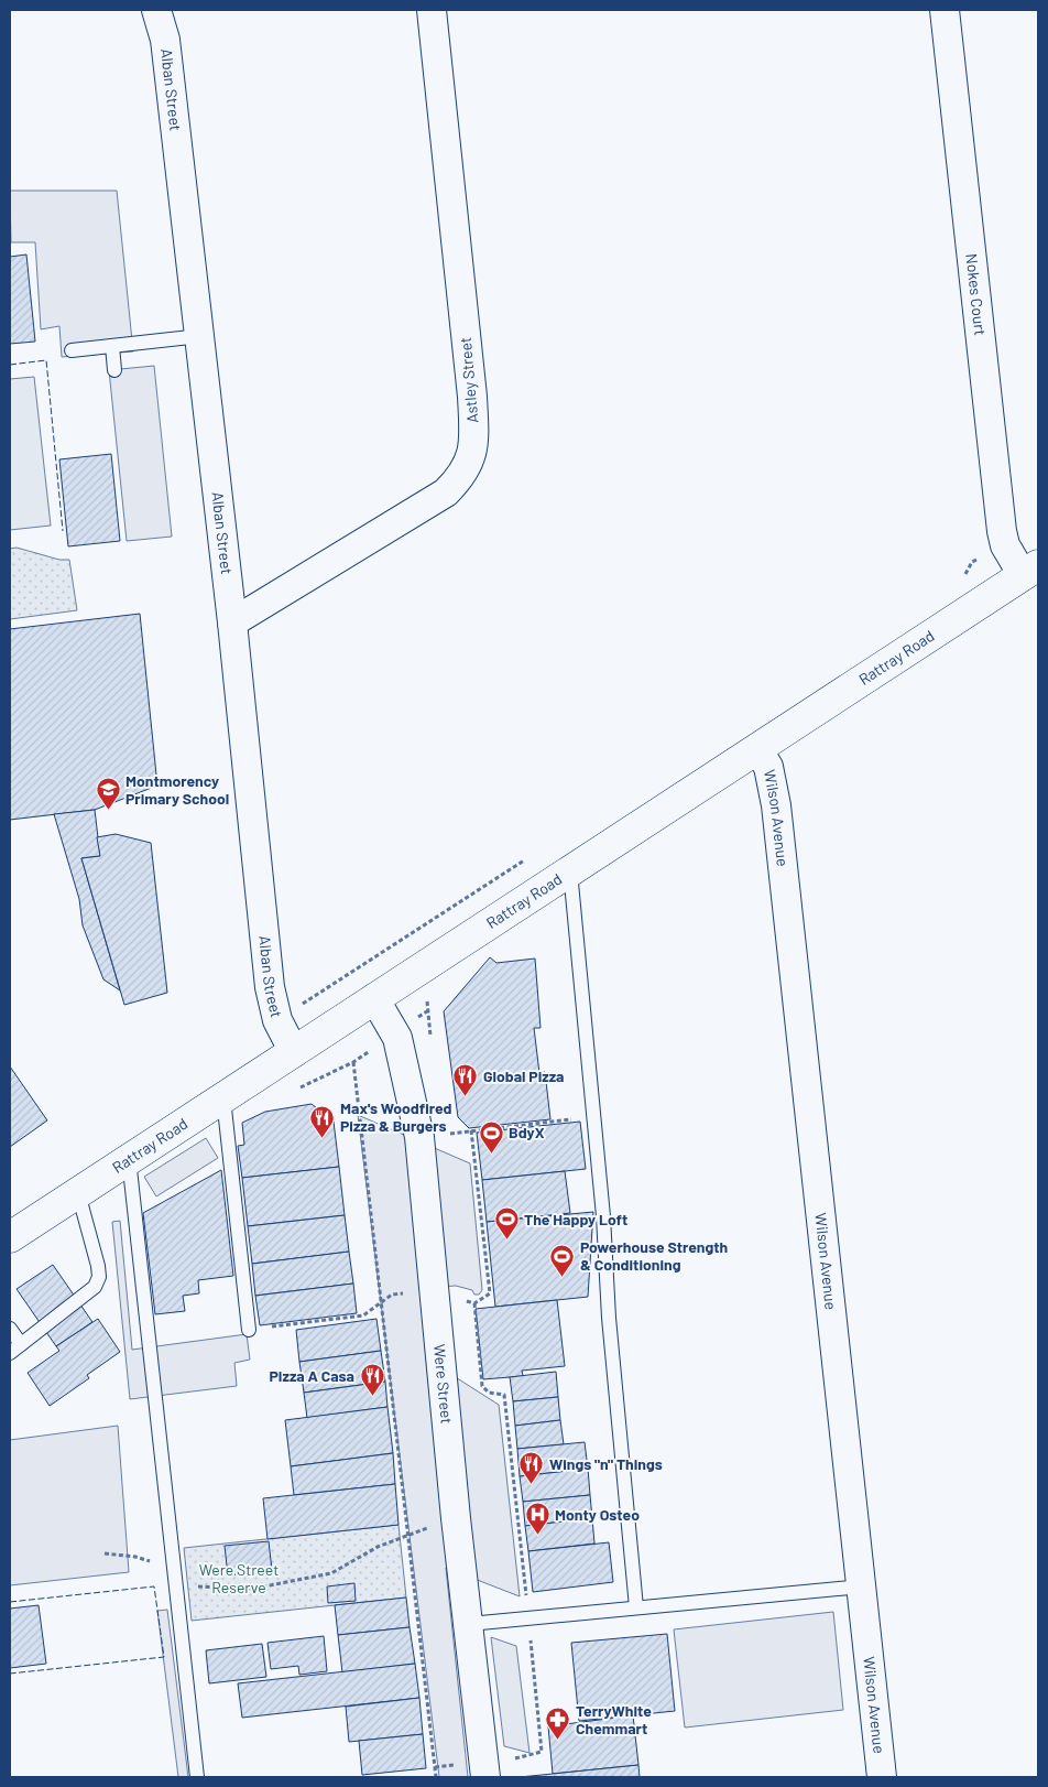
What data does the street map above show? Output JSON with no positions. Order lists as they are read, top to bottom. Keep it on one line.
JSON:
{"streets":{"street":["Alban Street","Nokes Court","Astley Street","Rattray Road","Wilson Avenue","Were Street"]},"crossings":[["Alban Street","Astley Street"],["Alban Street","Rattray Road"],["Nokes Court","Rattray Road"],["Rattray Road","Wilson Avenue"],["Rattray Road","Were Street"]],"parks":["Were Street Reserve"],"places":{"school or university":["Montmorency Primary School"],"restaurant":["Global Pizza","Max's Woodfired Pizza & Burgers","Pizza A Casa","Wings \"n\" Things"],"sports":["BdyX","The Happy Loft","Powerhouse Strength & Conditioning"],"hospital":["Monty Osteo"],"pharmacy":["TerryWhite Chemmart"]}}
